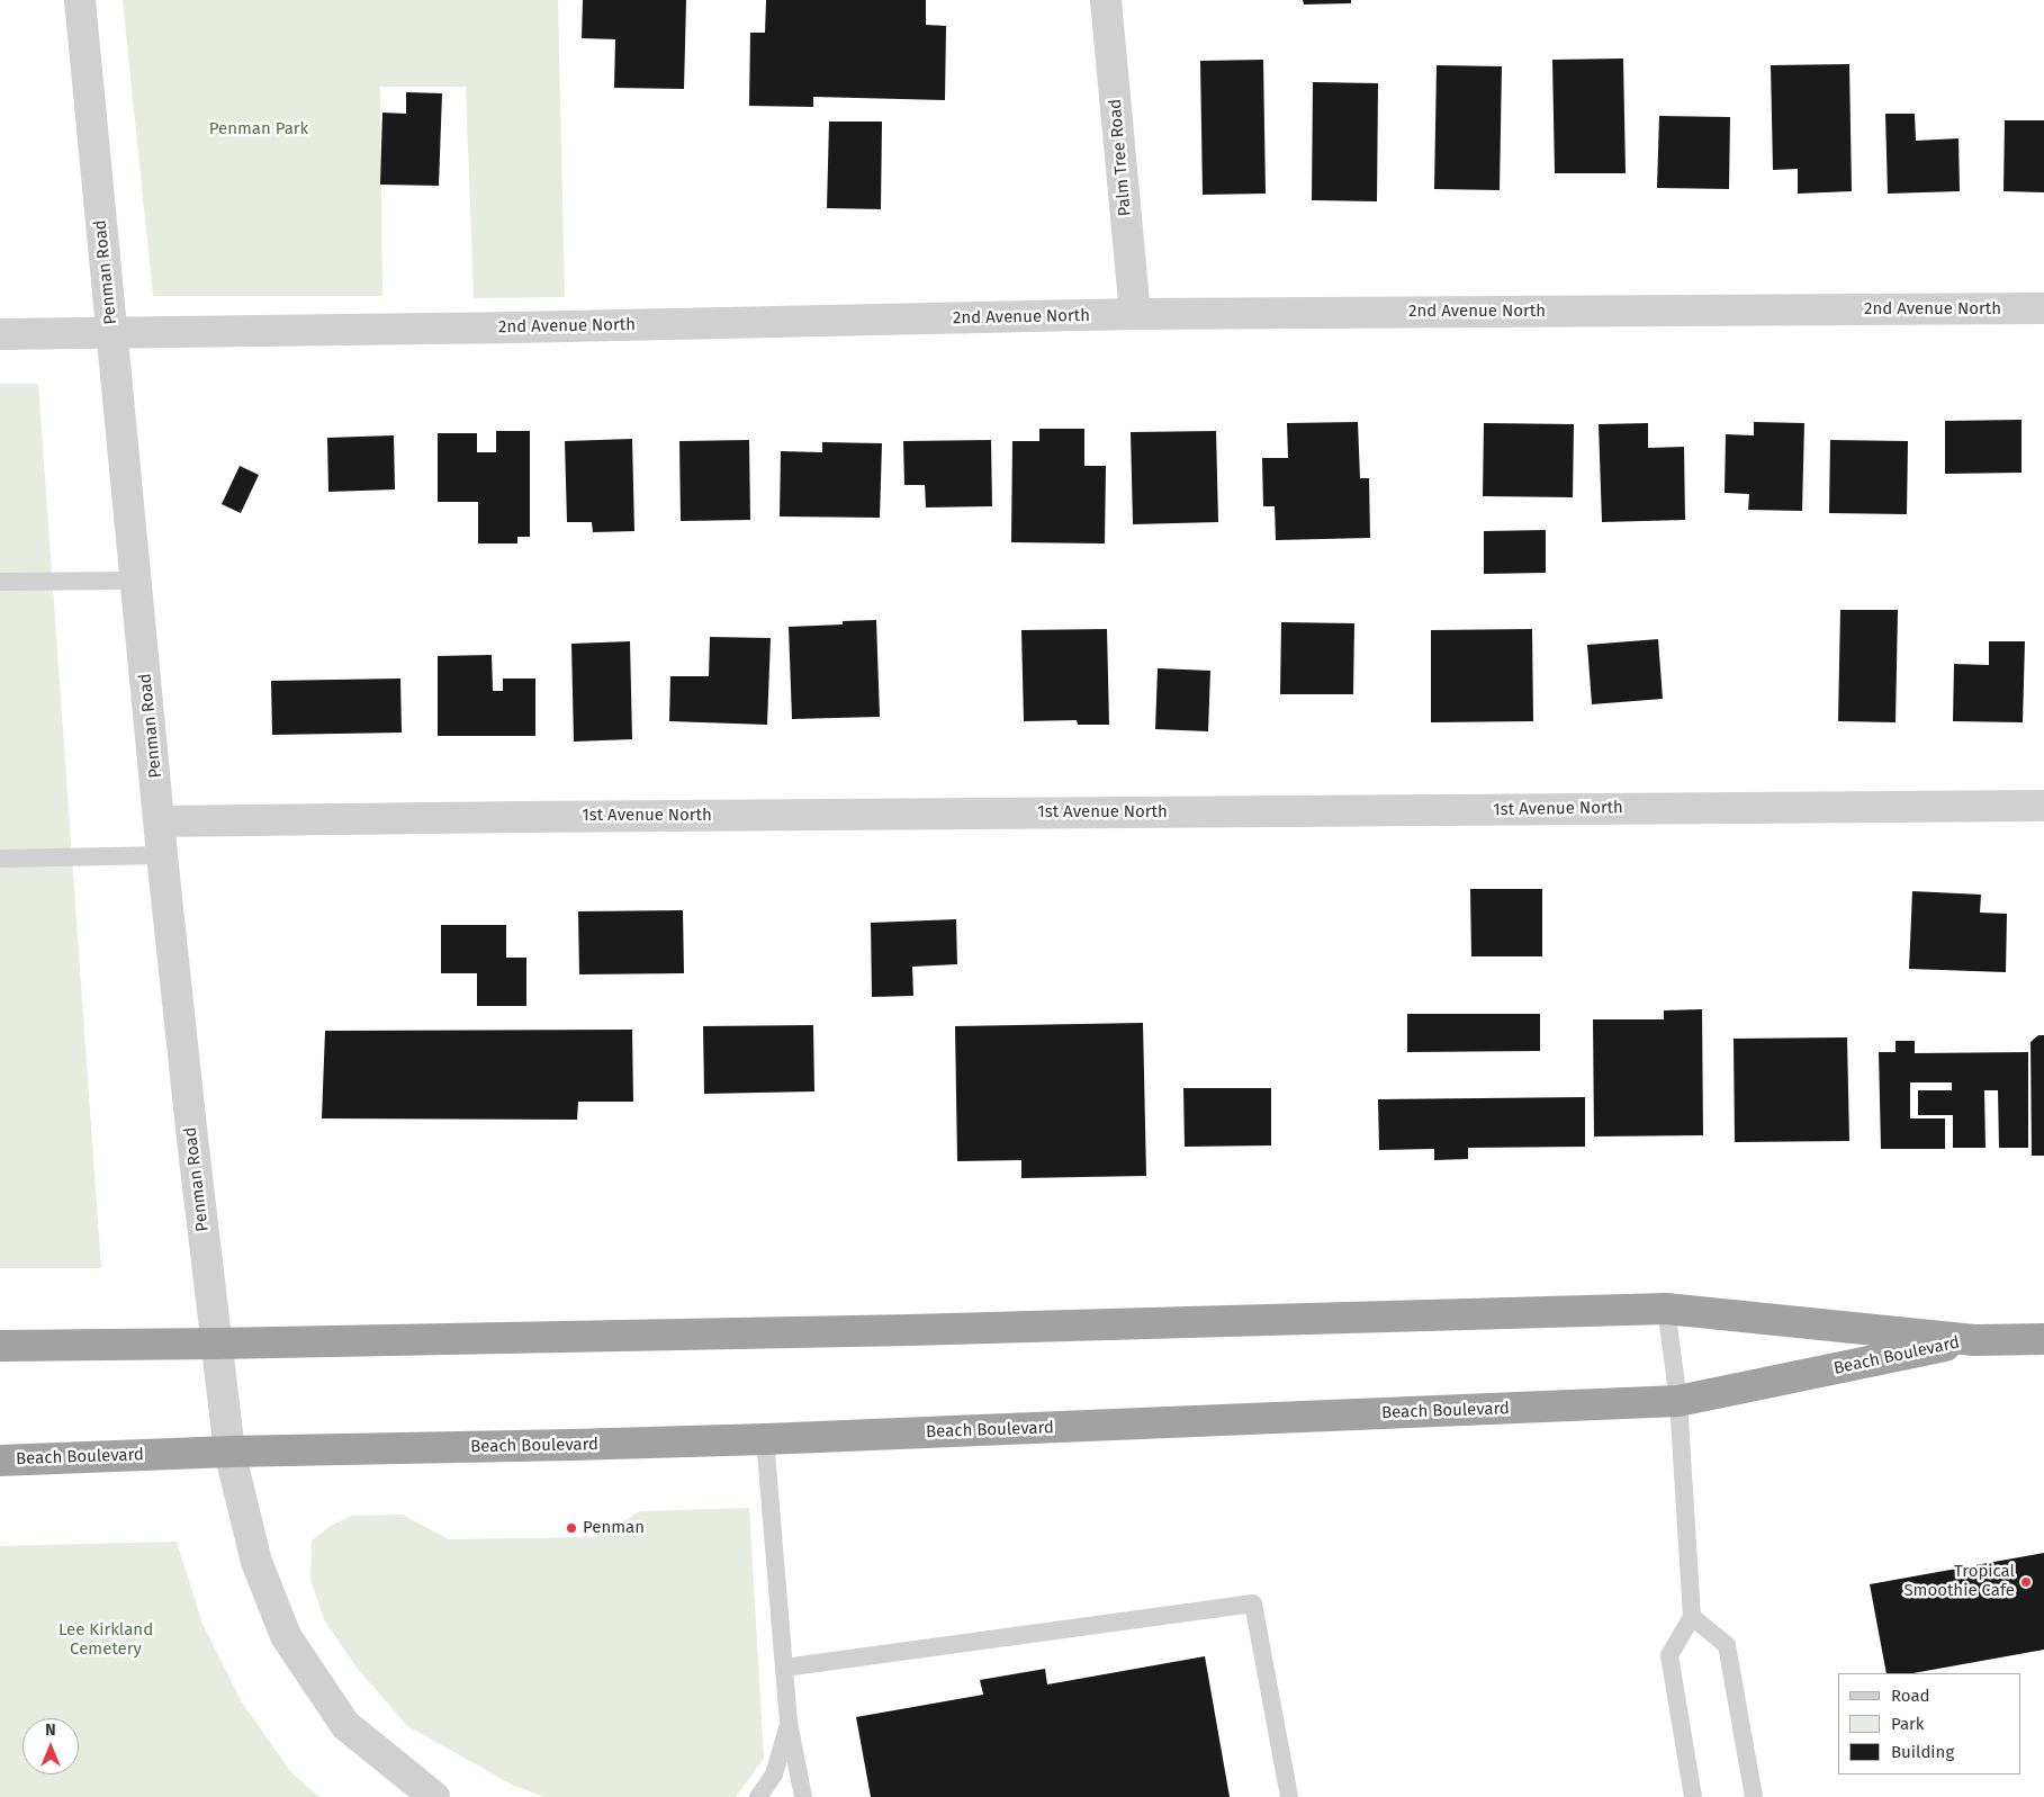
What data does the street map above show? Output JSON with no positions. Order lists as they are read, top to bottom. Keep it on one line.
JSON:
{"streets":{"highway":["Beach Boulevard"],"street":["Palm Tree Road","Penman Road","2nd Avenue North","1st Avenue North"]},"crossings":[["Palm Tree Road","2nd Avenue North"],["Penman Road","2nd Avenue North"],["Penman Road","1st Avenue North"],["Penman Road","Beach Boulevard"]],"parks":["Penman Park","Lee Kirkland Cemetery"],"places":["Penman","Tropical Smoothie Cafe"],"legend":["Road","Park","Building"],"north":"top"}
